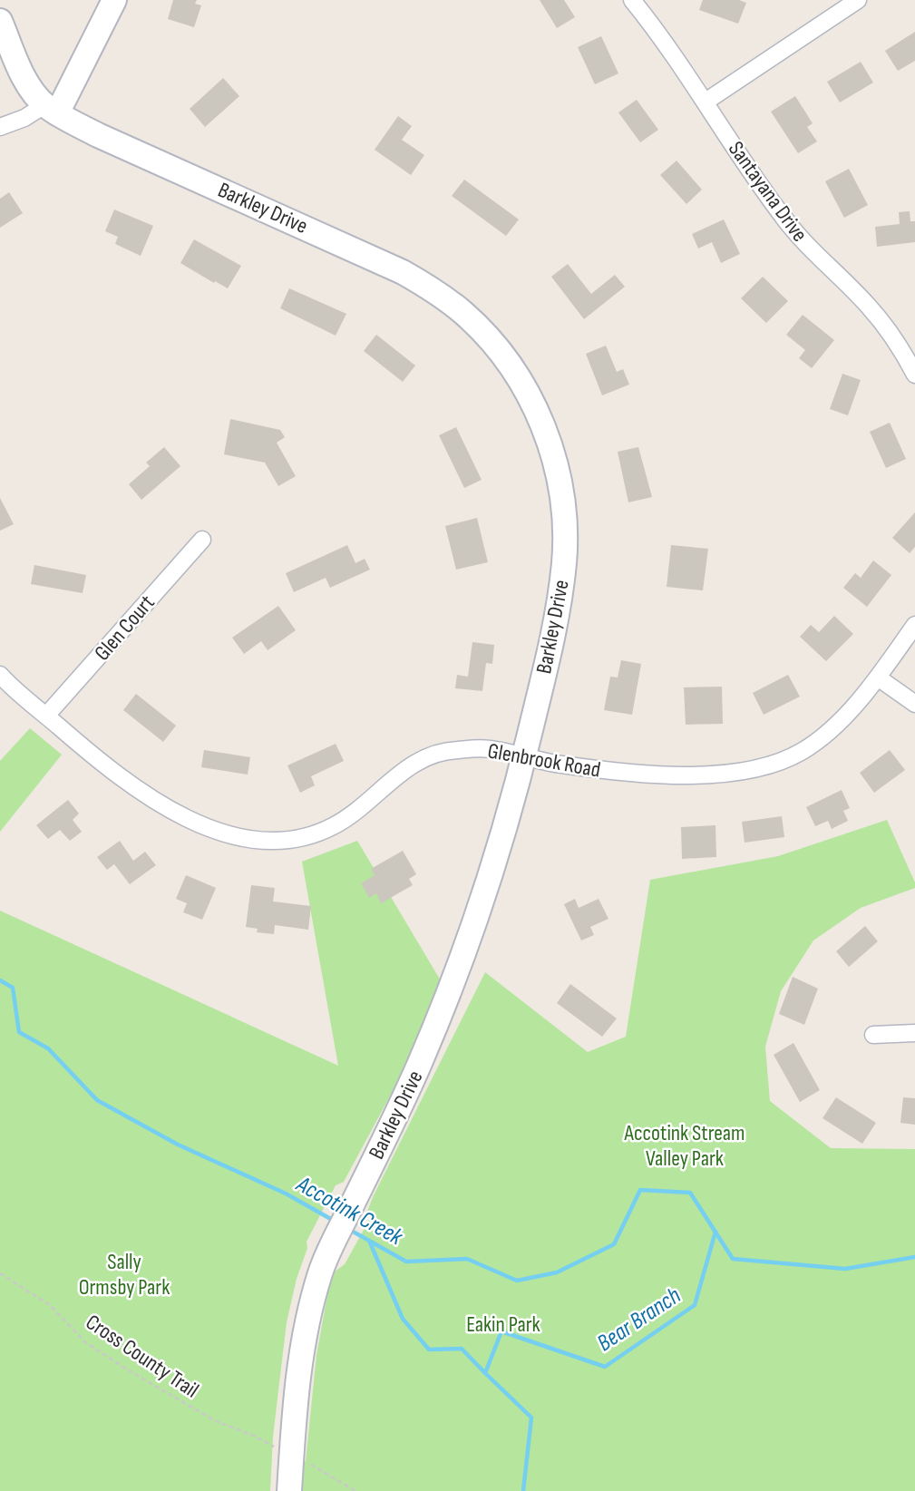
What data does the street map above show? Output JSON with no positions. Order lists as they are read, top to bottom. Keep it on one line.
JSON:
{"streets":{"street":["Santayana Drive","Barkley Drive","Glen Court","Glenbrook Road"],"path":["Cross County Trail"]},"crossings":[["Barkley Drive","Glenbrook Road"],["Glen Court","Glenbrook Road"]],"water":["Accotink Creek","Bear Branch"],"parks":["Accotink Stream Valley Park","Sally Ormsby Park","Eakin Park"]}
